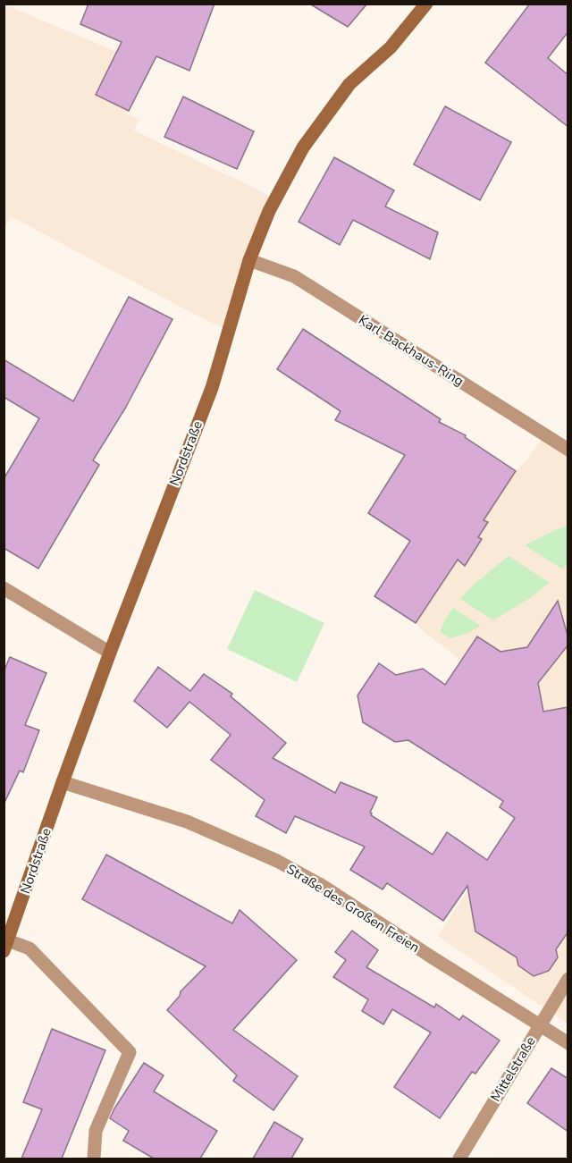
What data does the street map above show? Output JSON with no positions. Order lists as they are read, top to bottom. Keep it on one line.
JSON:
{"streets":{"main road":["Nordstraße"],"street":["Karl-Backhaus-Ring","Straße des Großen Freien","Mittelstraße"]},"crossings":[["Karl-Backhaus-Ring","Nordstraße"],["Nordstraße","Straße des Großen Freien"],["Straße des Großen Freien","Mittelstraße"]]}
